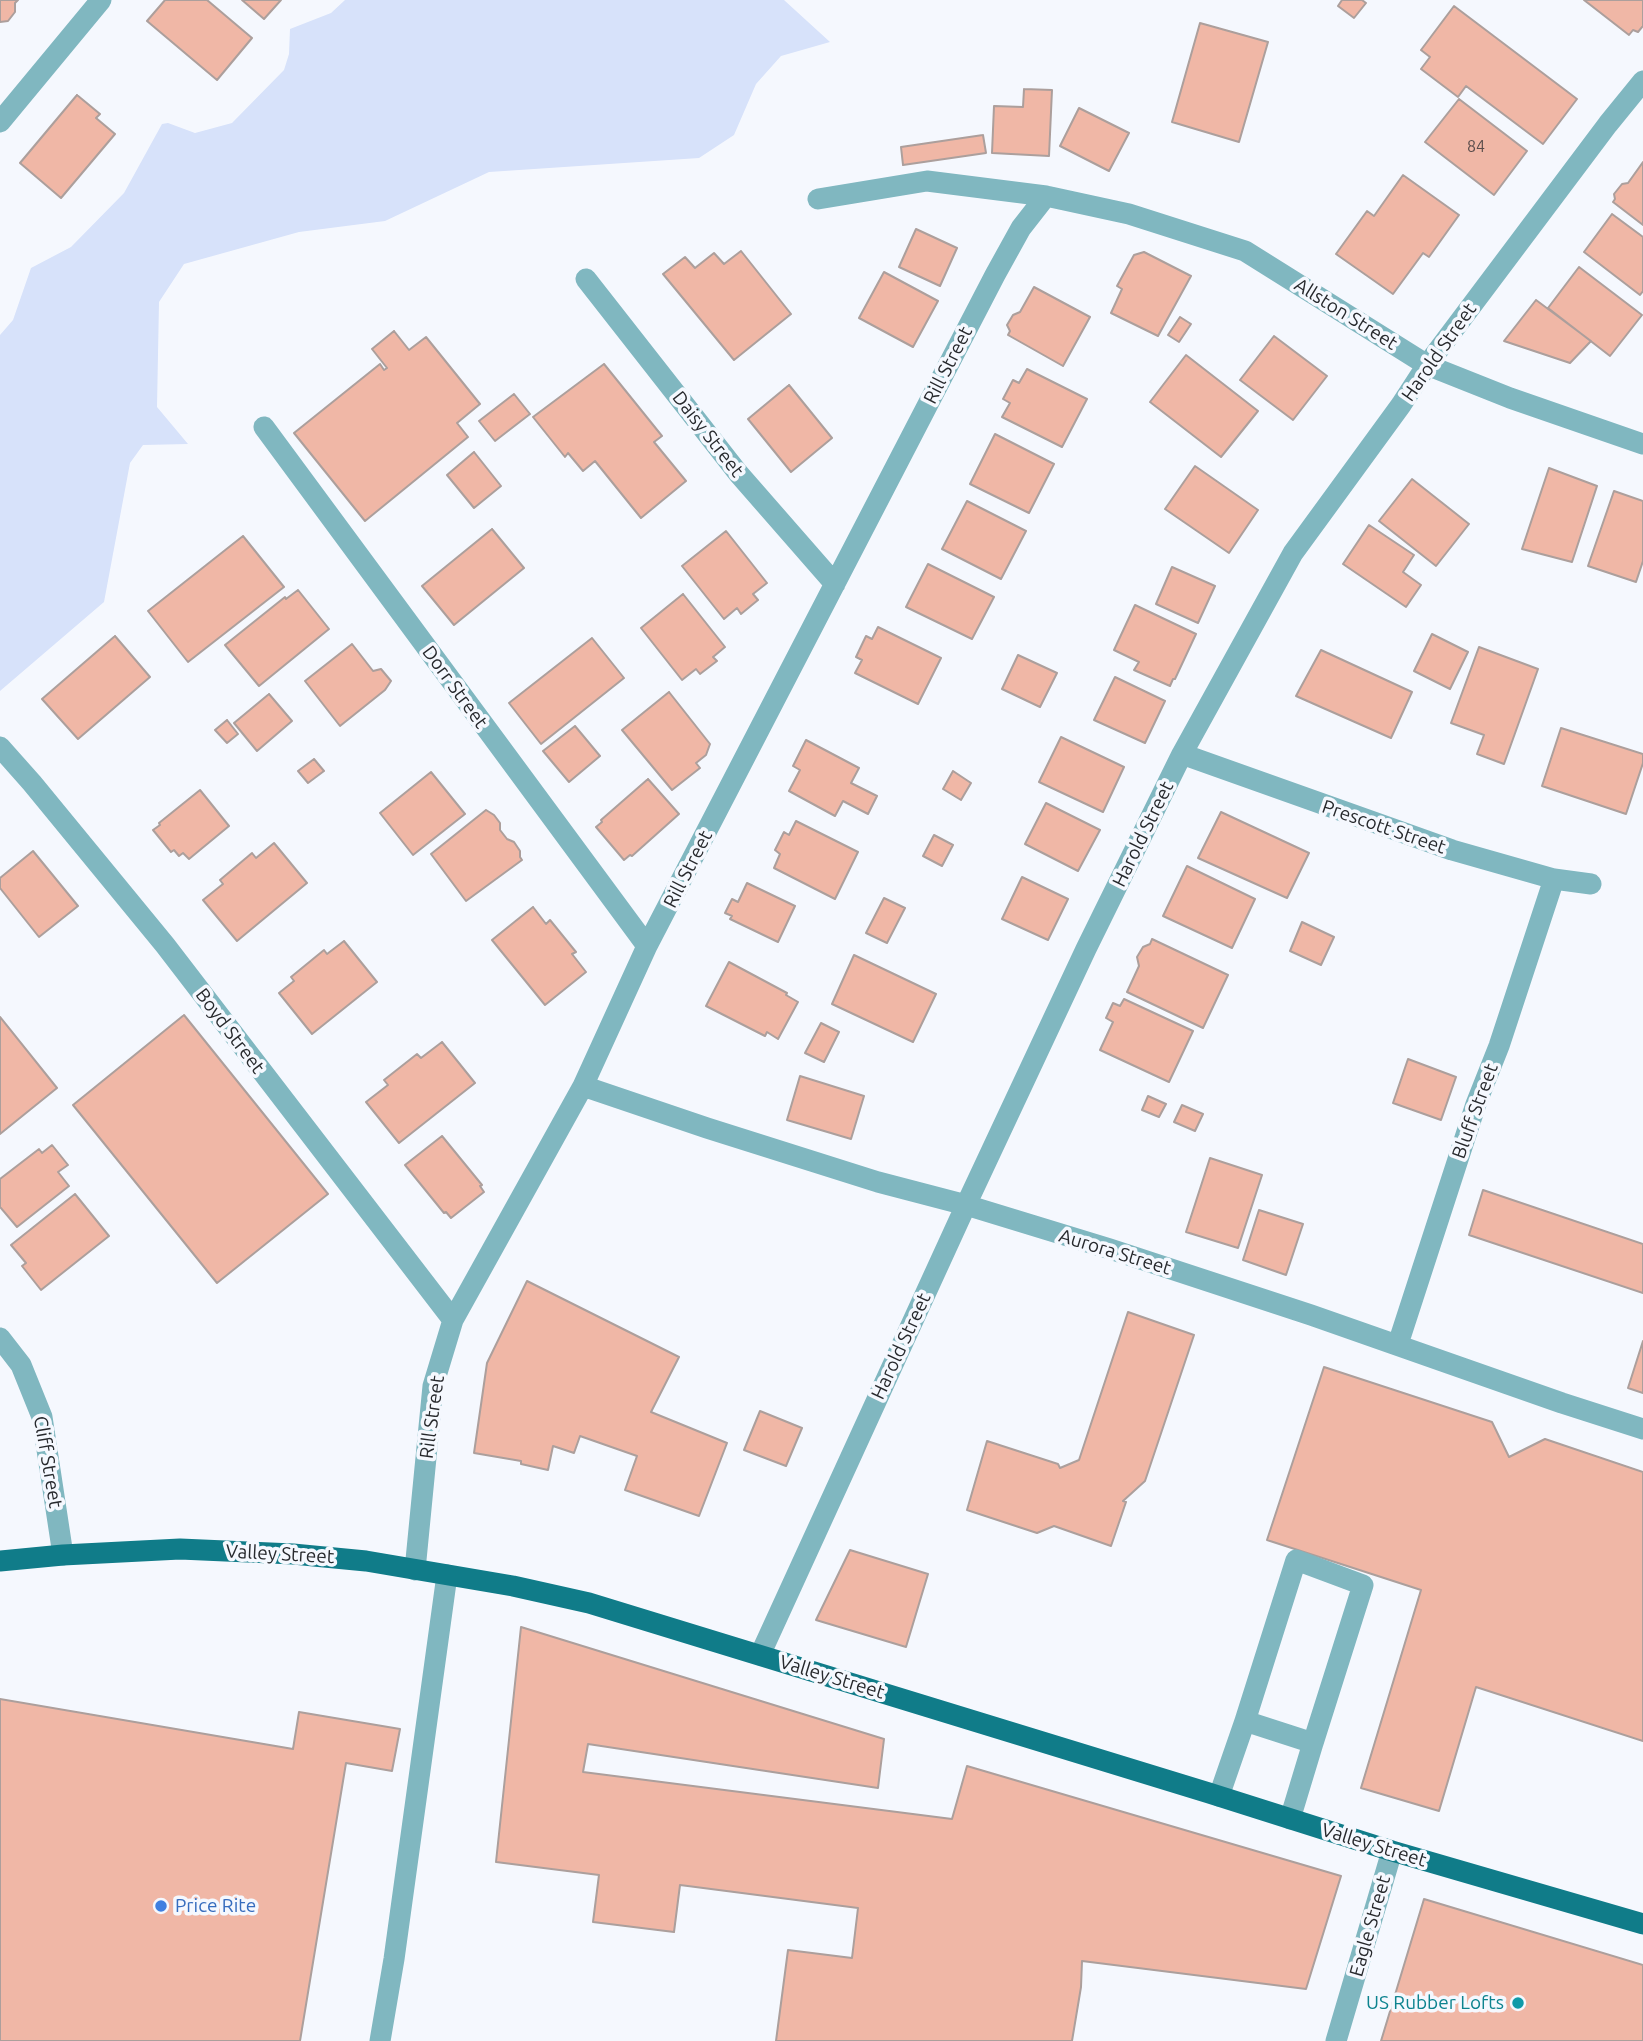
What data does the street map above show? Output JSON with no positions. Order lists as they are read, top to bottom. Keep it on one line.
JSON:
{"streets":{"main road":["Valley Street"],"street":["Allston Street","Harold Street","Rill Street","Daisy Street","Dorr Street","Prescott Street","Boyd Street","Bluff Street","Aurora Street","Cliff Street","Eagle Street"]},"crossings":[["Allston Street","Harold Street"],["Allston Street","Rill Street"],["Harold Street","Prescott Street"],["Harold Street","Aurora Street"],["Harold Street","Valley Street"],["Rill Street","Daisy Street"],["Rill Street","Dorr Street"],["Rill Street","Boyd Street"],["Rill Street","Aurora Street"],["Rill Street","Valley Street"],["Prescott Street","Bluff Street"],["Bluff Street","Aurora Street"],["Cliff Street","Valley Street"],["Valley Street","Eagle Street"]],"places":["Price Rite","US Rubber Lofts"],"house_numbers":["84"]}
